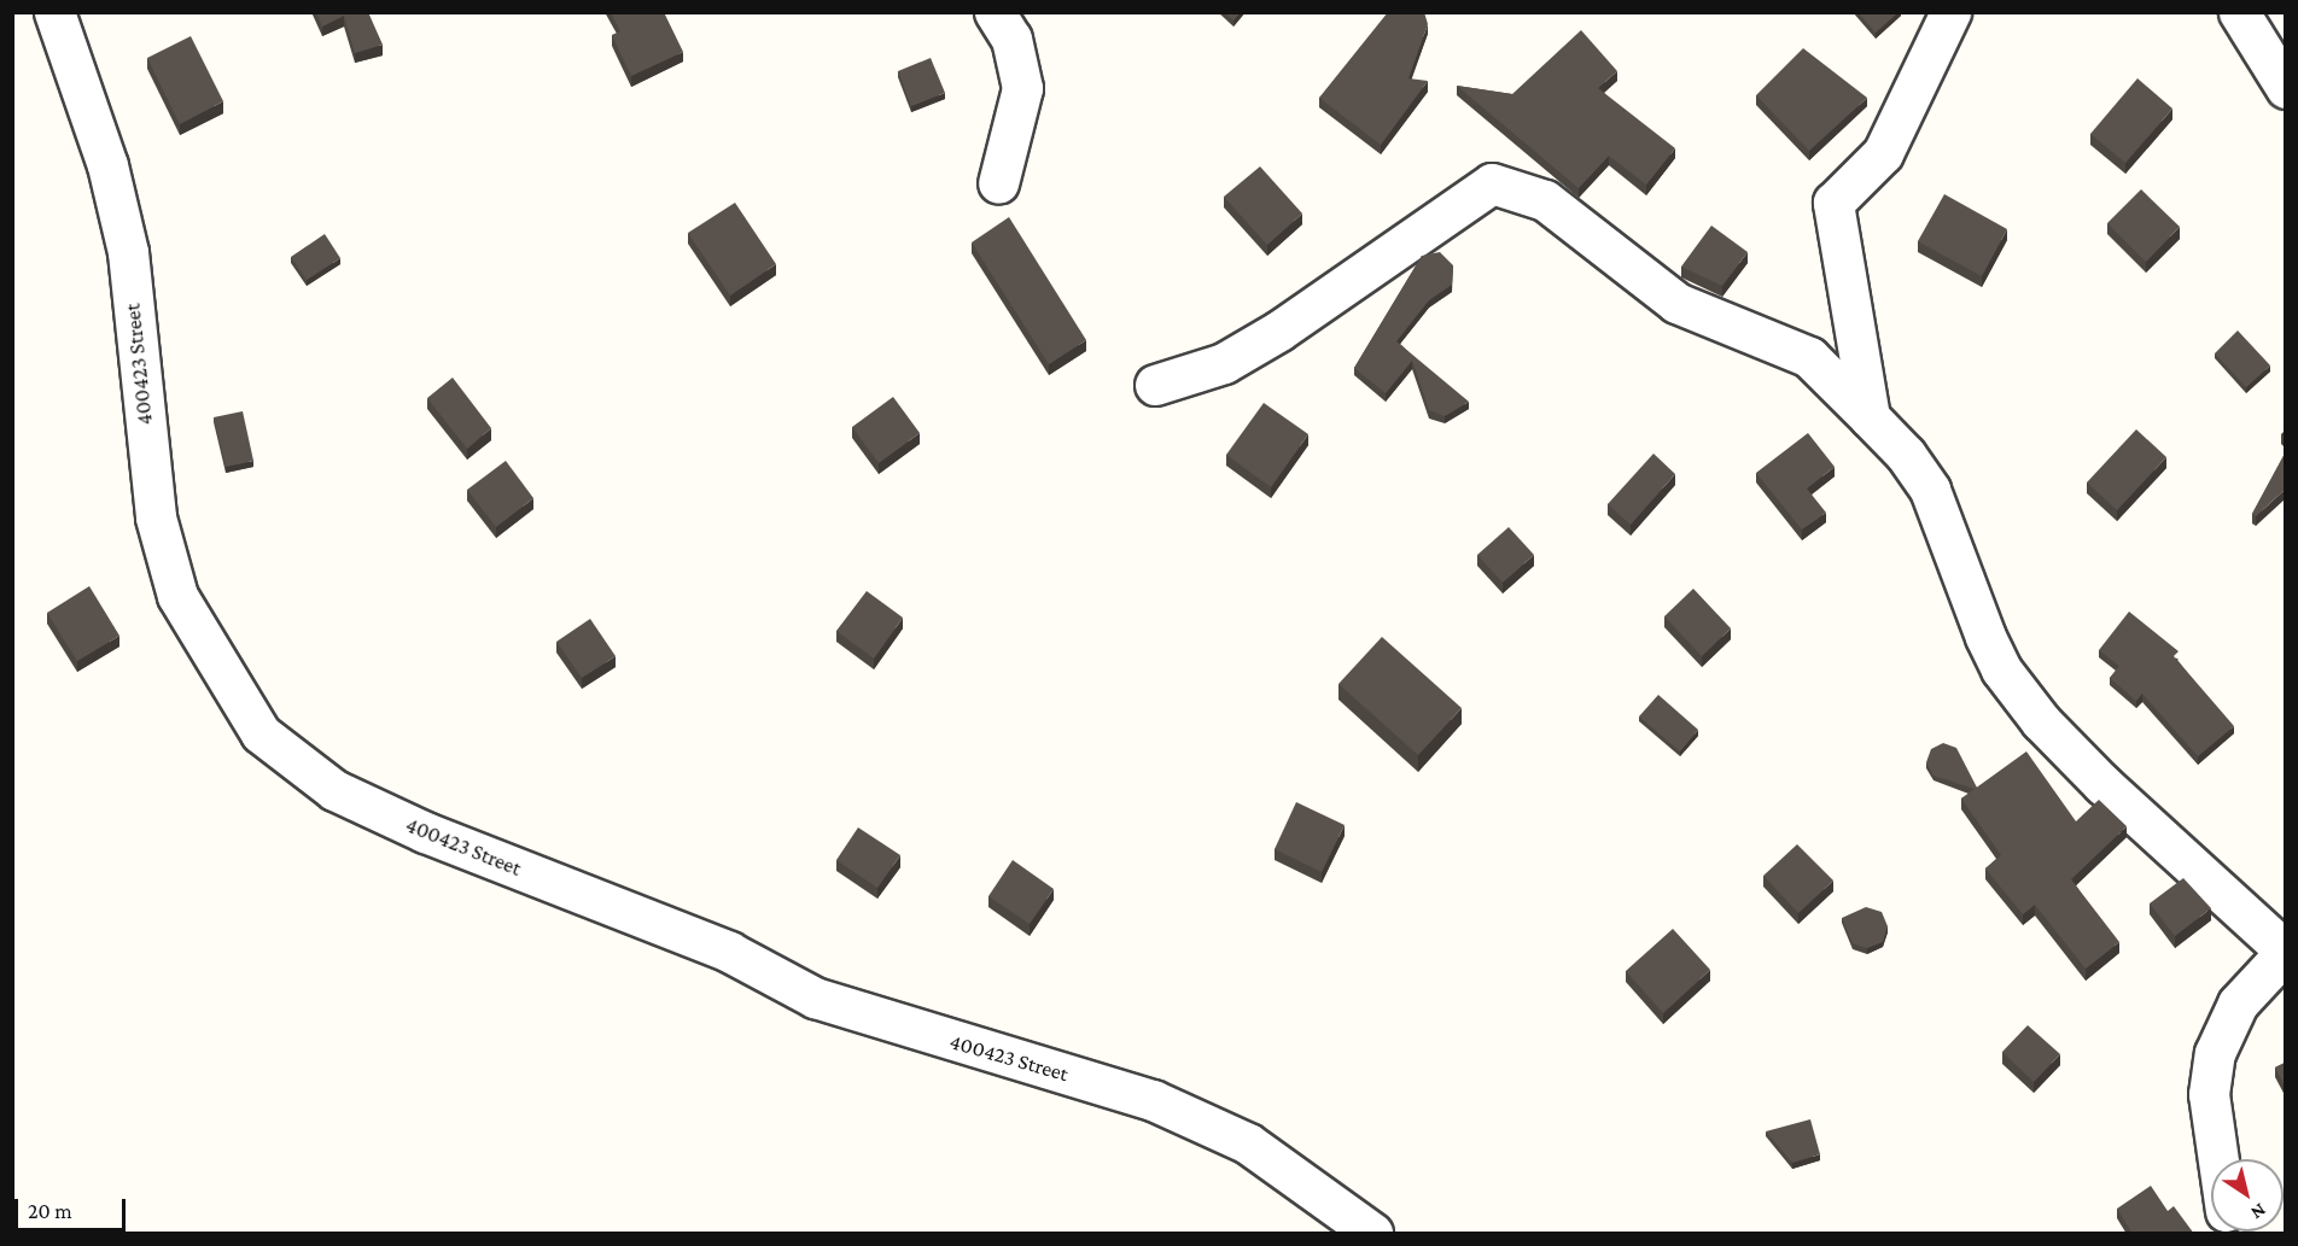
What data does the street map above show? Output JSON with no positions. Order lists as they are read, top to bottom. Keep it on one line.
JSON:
{"streets":{"street":["400423 Street"]},"scale_bar":"20 m","north":"bottom right"}
